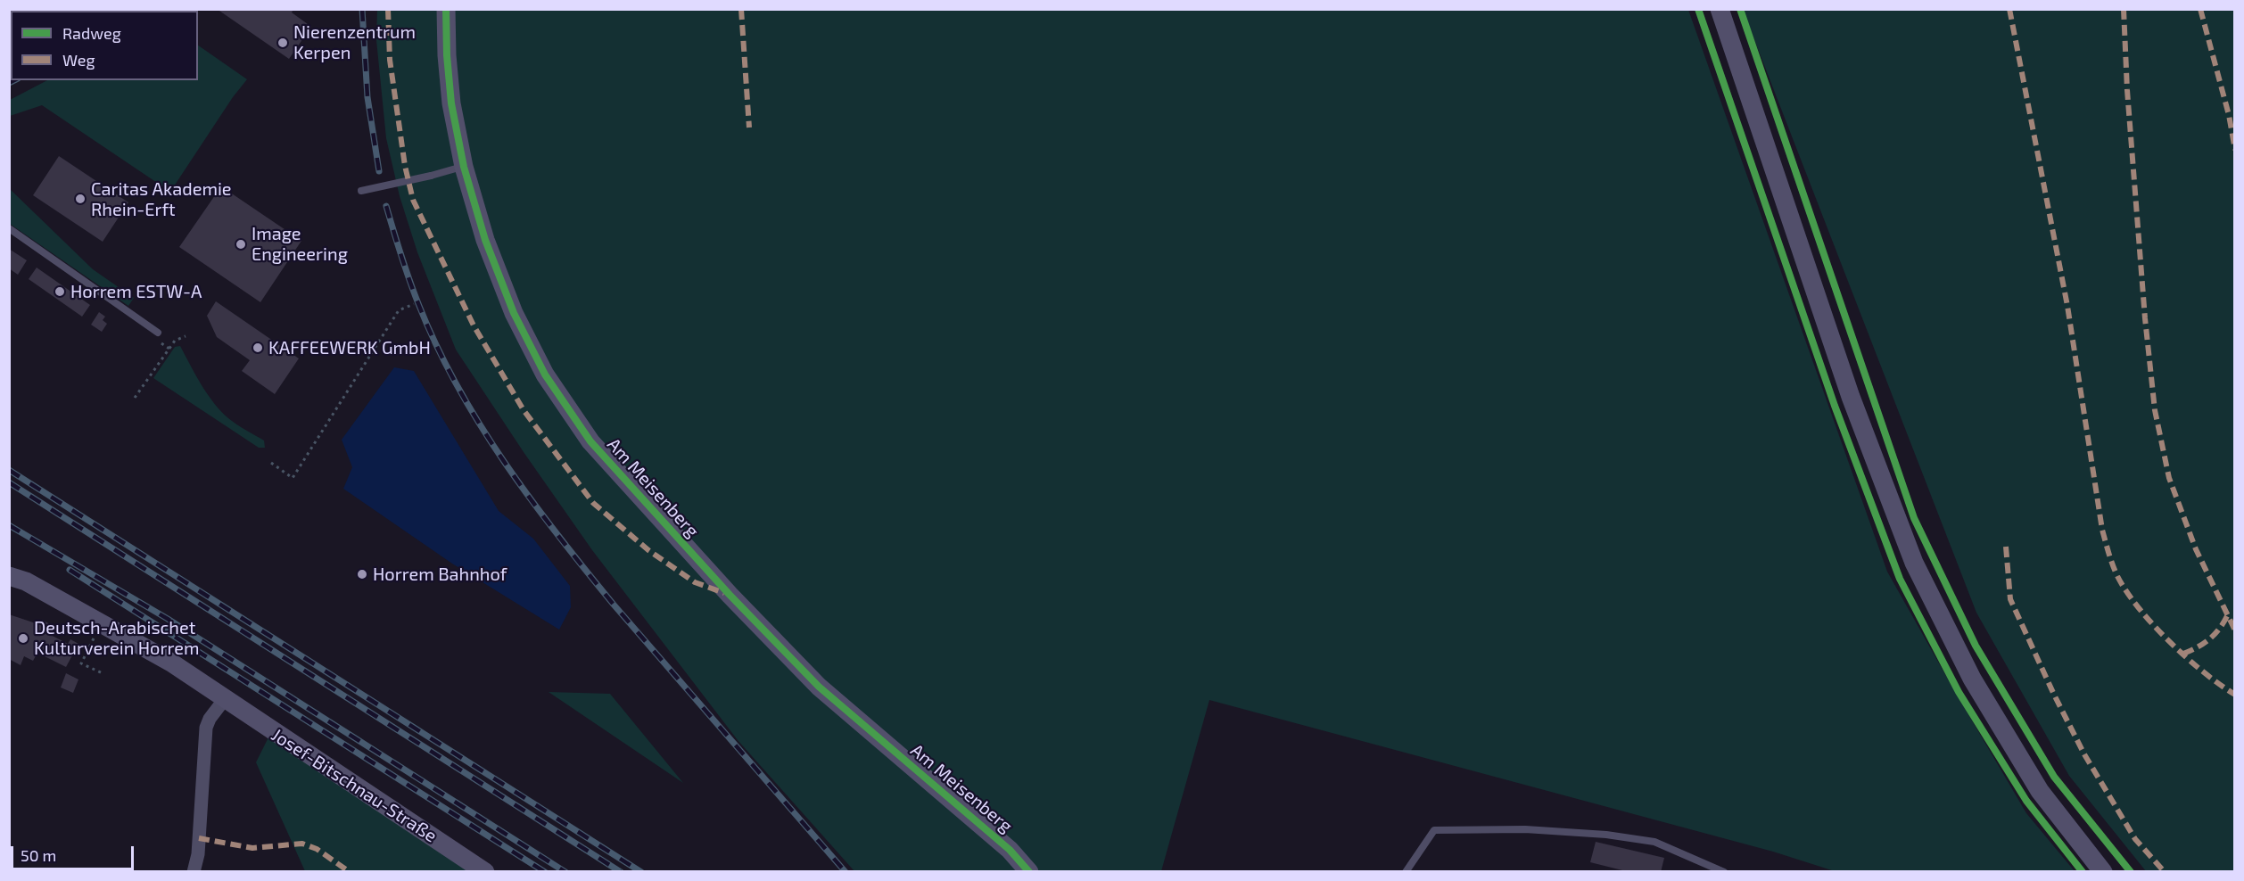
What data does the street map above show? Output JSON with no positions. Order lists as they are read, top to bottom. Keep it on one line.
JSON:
{"streets":{"street":["Am Meisenberg","Josef-Bitschnau-Straße"]},"places":["Nierenzentrum Kerpen","Caritas Akademie Rhein-Erft","Image Engineering","Horrem ESTW-A","KAFFEEWERK GmbH","Horrem Bahnhof","Deutsch-Arabischet Kulturverein Horrem"],"legend":["Radweg","Weg"],"scale_bar":"50 m"}
